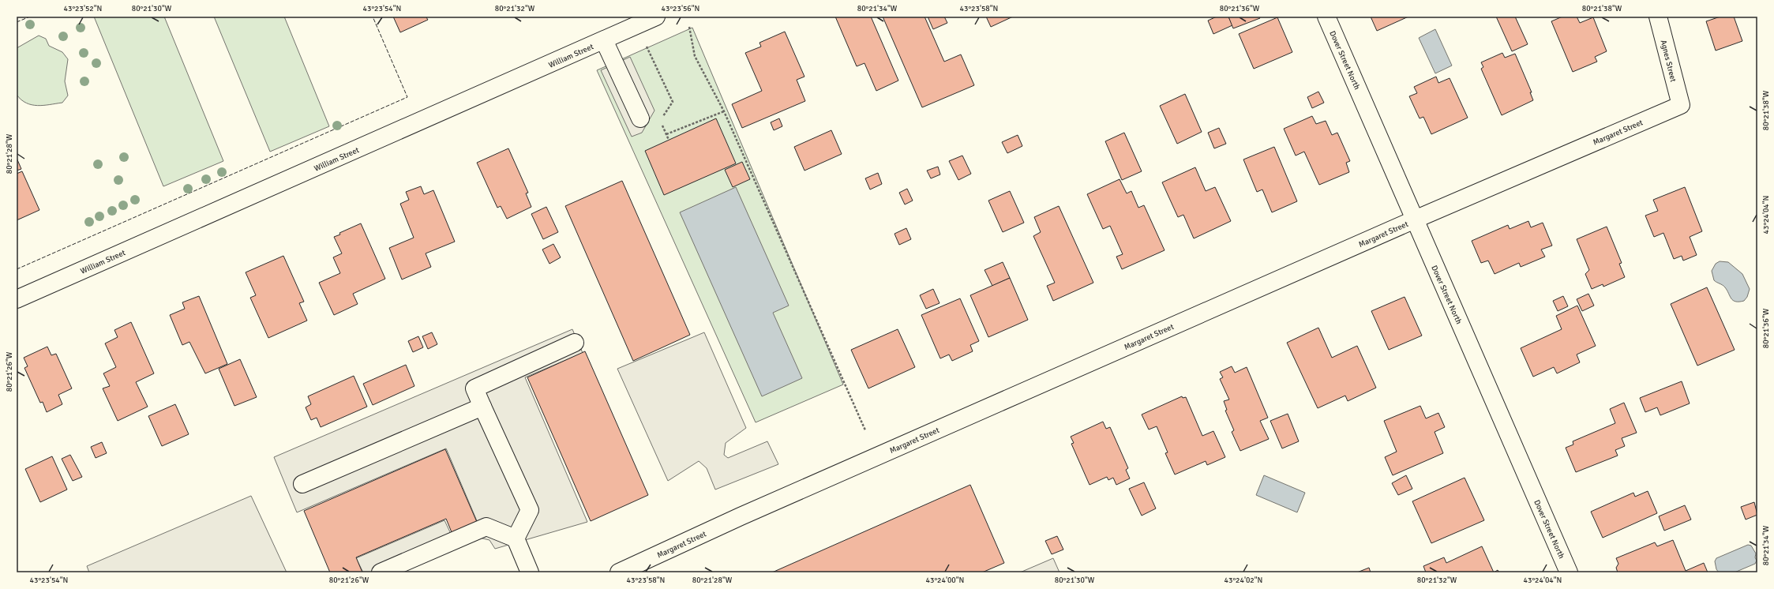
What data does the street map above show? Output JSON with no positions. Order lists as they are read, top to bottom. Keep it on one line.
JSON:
{"streets":{"street":["William Street","Dover Street North","Agnes Street","Margaret Street"]},"crossings":[["Dover Street North","Margaret Street"],["Agnes Street","Margaret Street"]],"coordinates":["43°23'52\"N","80°21'30\"W","43°23'54\"N","80°21'32\"W","43°23'56\"N","80°21'34\"W","43°23'58\"N","80°21'36\"W","80°21'38\"W","80°21'28\"W","43°24'04\"N","80°21'26\"W","43°24'00\"N","43°24'02\"N"]}
